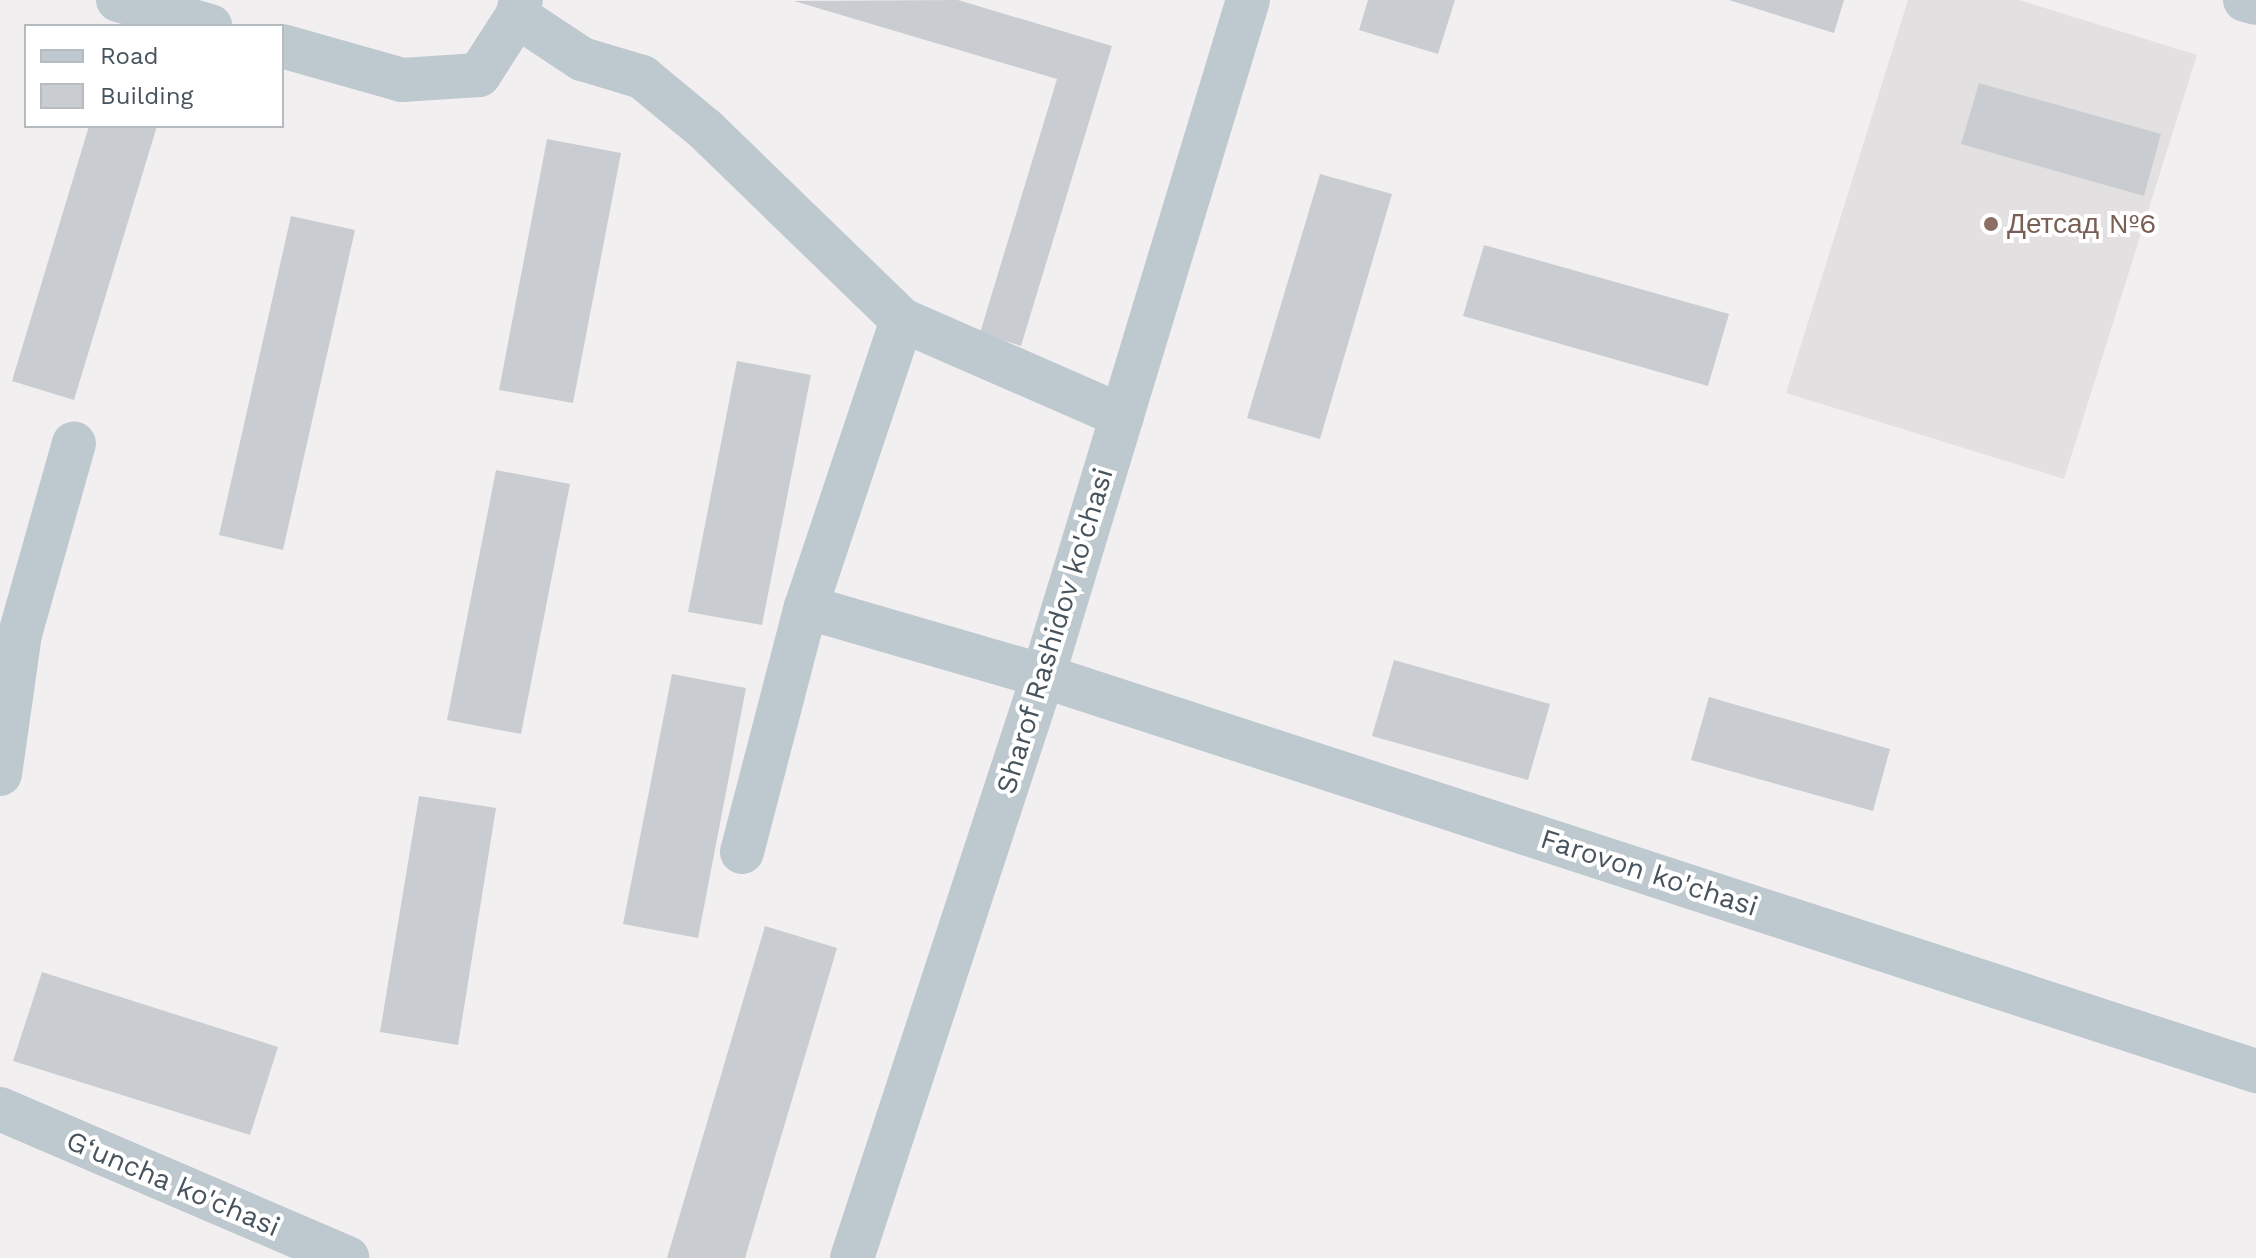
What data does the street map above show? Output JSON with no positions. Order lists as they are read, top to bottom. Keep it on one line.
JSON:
{"streets":{"street":["Sharof Rashidov ko'chasi","Farovon ko'chasi","G‘uncha ko'chasi"]},"crossings":[["Sharof Rashidov ko'chasi","Farovon ko'chasi"]],"places":["Детсад №6"],"legend":["Road","Building"]}
